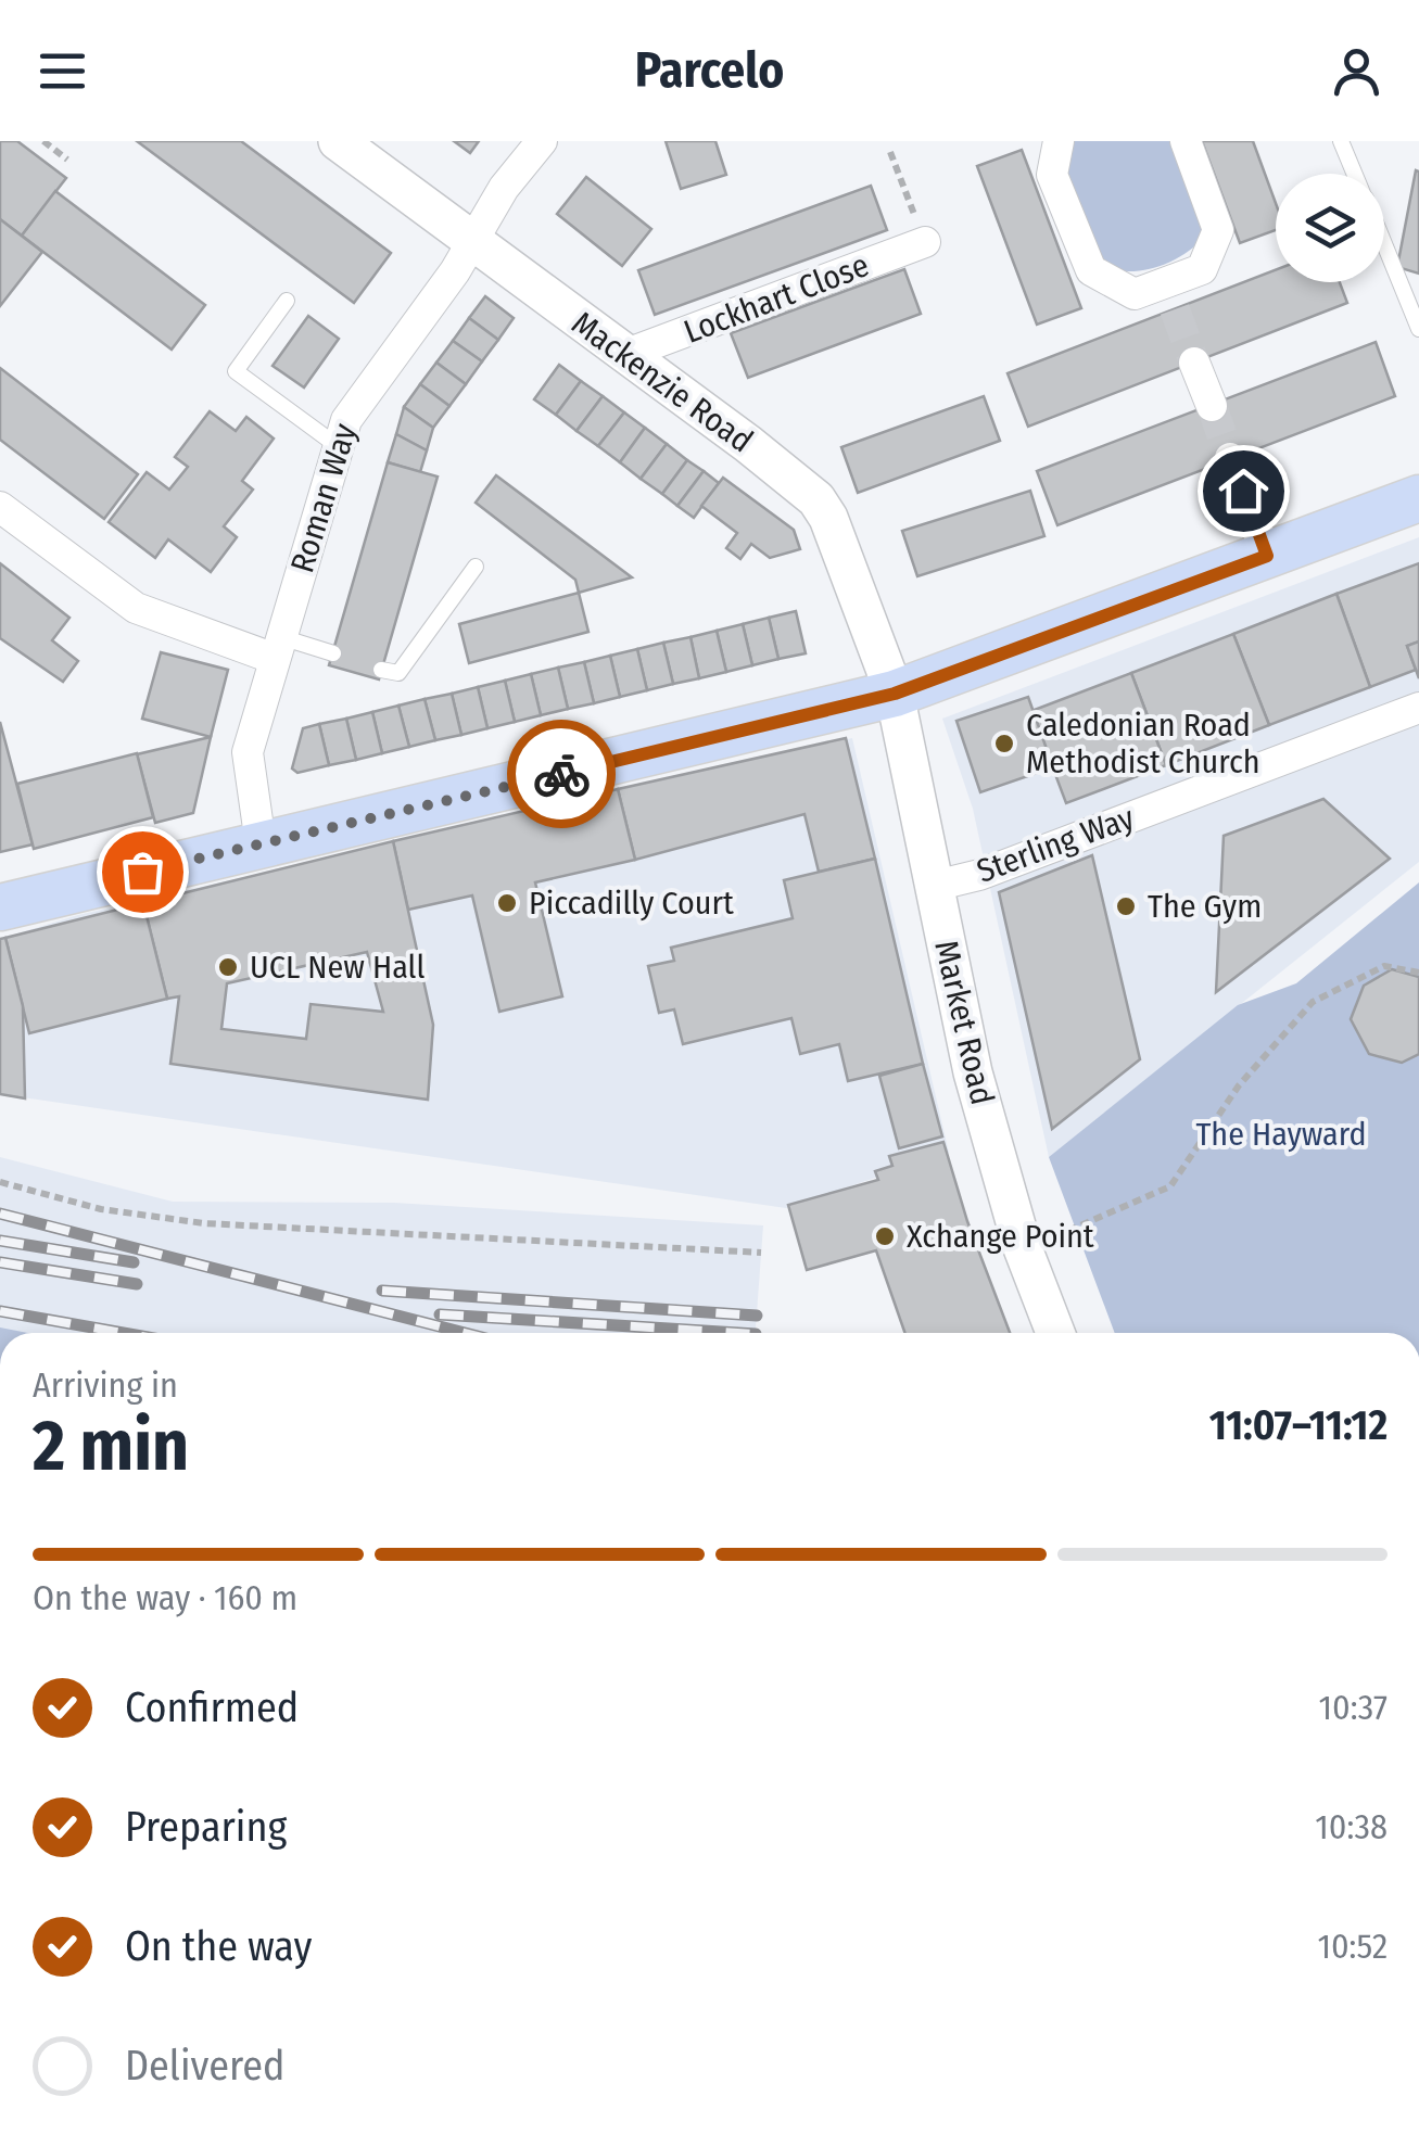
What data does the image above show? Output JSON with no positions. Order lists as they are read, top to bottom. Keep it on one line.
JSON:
{"streets":{"street":["Lockhart Close","Mackenzie Road","Roman Way","Sterling Way","Market Road"]},"crossings":[["Lockhart Close","Mackenzie Road"],["Mackenzie Road","Roman Way"],["Mackenzie Road","Market Road"],["Sterling Way","Market Road"]],"parks":["The Hayward"],"places":["Caledonian Road Methodist Church","Piccadilly Court","The Gym","UCL New Hall","Xchange Point"],"page":{"header":"Parcelo","heading":["2 min","Arriving in","11:07–11:12"],"bar":"On the way · 160 m","list":[["Confirmed","10:37"],["Preparing","10:38"],["On the way","10:52"],"Delivered"]}}
